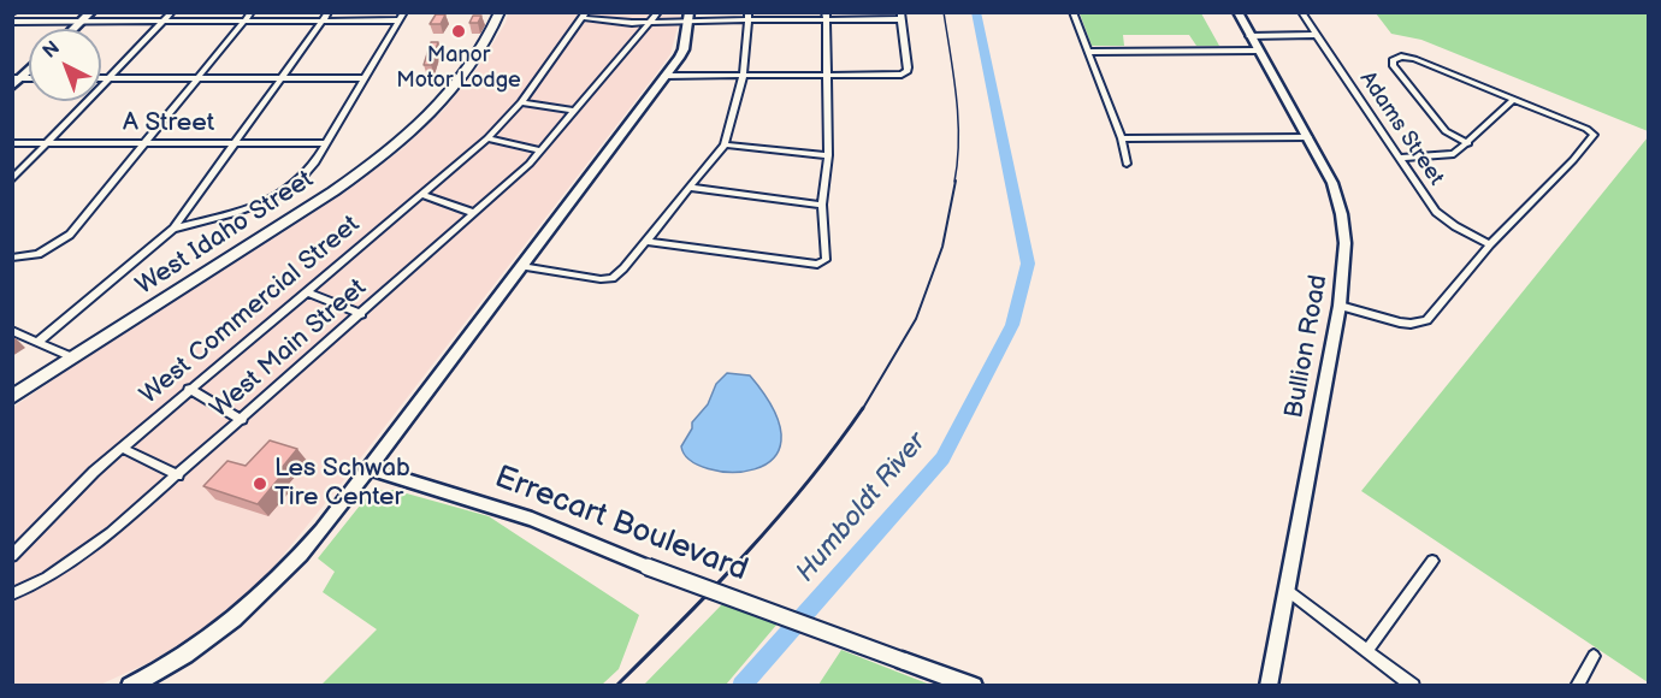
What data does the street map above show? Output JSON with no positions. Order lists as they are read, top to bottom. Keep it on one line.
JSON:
{"streets":{"main road":["West Idaho Street"],"street":["A Street","Adams Street","West Commercial Street","Bullion Road","West Main Street","Errecart Boulevard"]},"water":["Humboldt River"],"places":["Manor Motor Lodge","Les Schwab Tire Center"],"north":"top left"}
